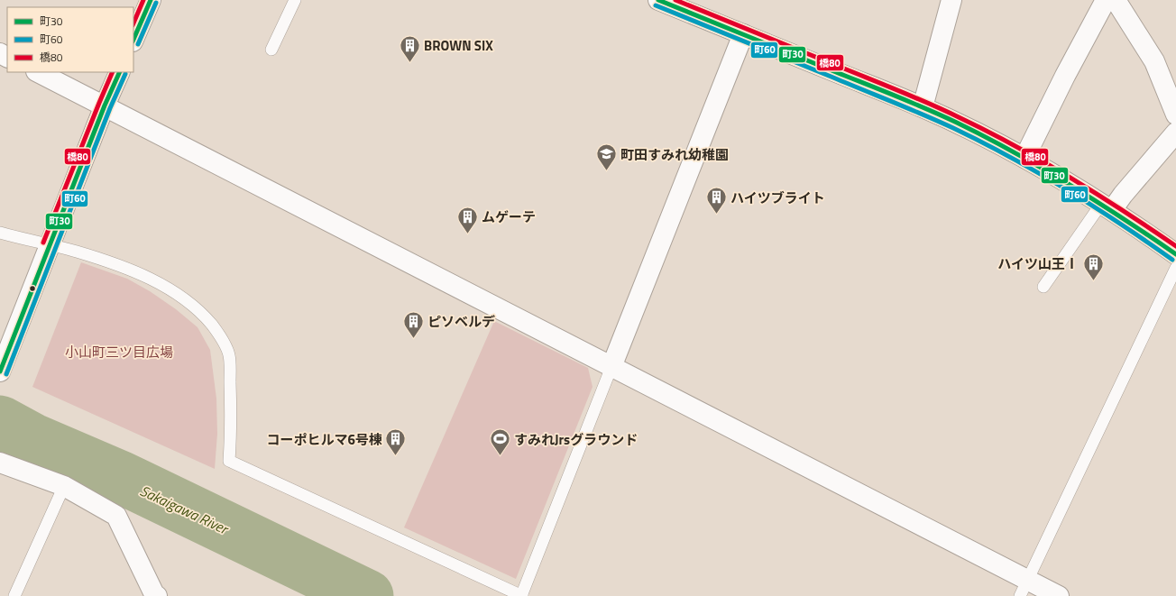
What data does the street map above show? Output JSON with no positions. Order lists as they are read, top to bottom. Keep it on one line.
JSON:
{"water":["Sakaigawa River"],"parks":["小山町三ツ目広場"],"places":{"building":["BROWN SIX","ハイツブライト","ムゲーテ","ハイツ山王Ⅰ","ピソベルデ","コーポヒルマ6号棟"],"school or university":["町田すみれ幼稚園"],"sports":["すみれJrsグラウンド"]},"lines":["transit line 町30","transit line 橋80","transit line 町60"],"legend":["町30","町60","橋80"]}
